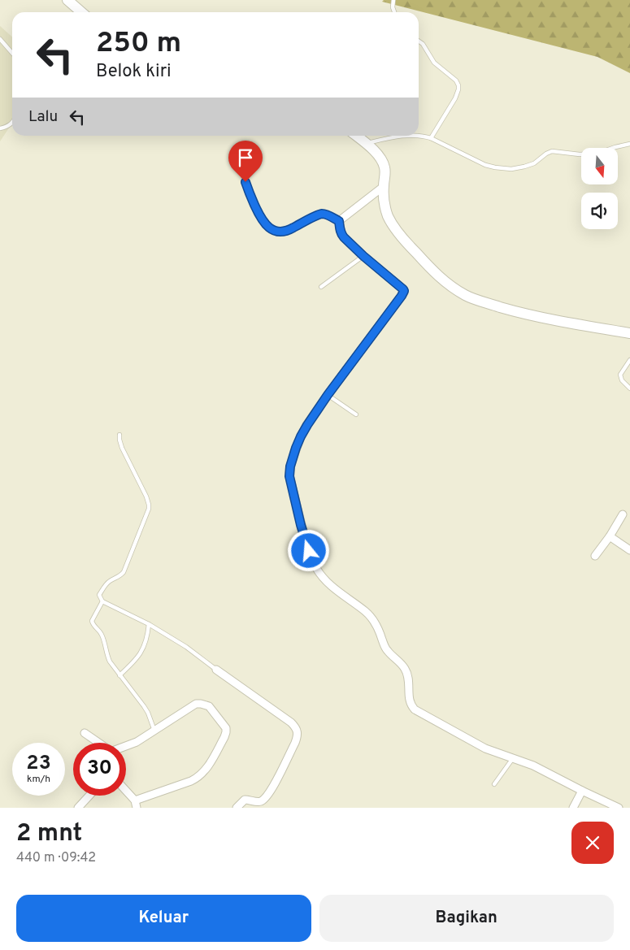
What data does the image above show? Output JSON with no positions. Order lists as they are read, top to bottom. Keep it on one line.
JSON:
{"north":"bottom","page":{"turn":["250 m","Belok kiri"],"then":"Lalu","speed":"23 km/h","limit":"30","heading":["2 mnt","440 m · 09:42"],"buttons":["Keluar","Bagikan"]}}
